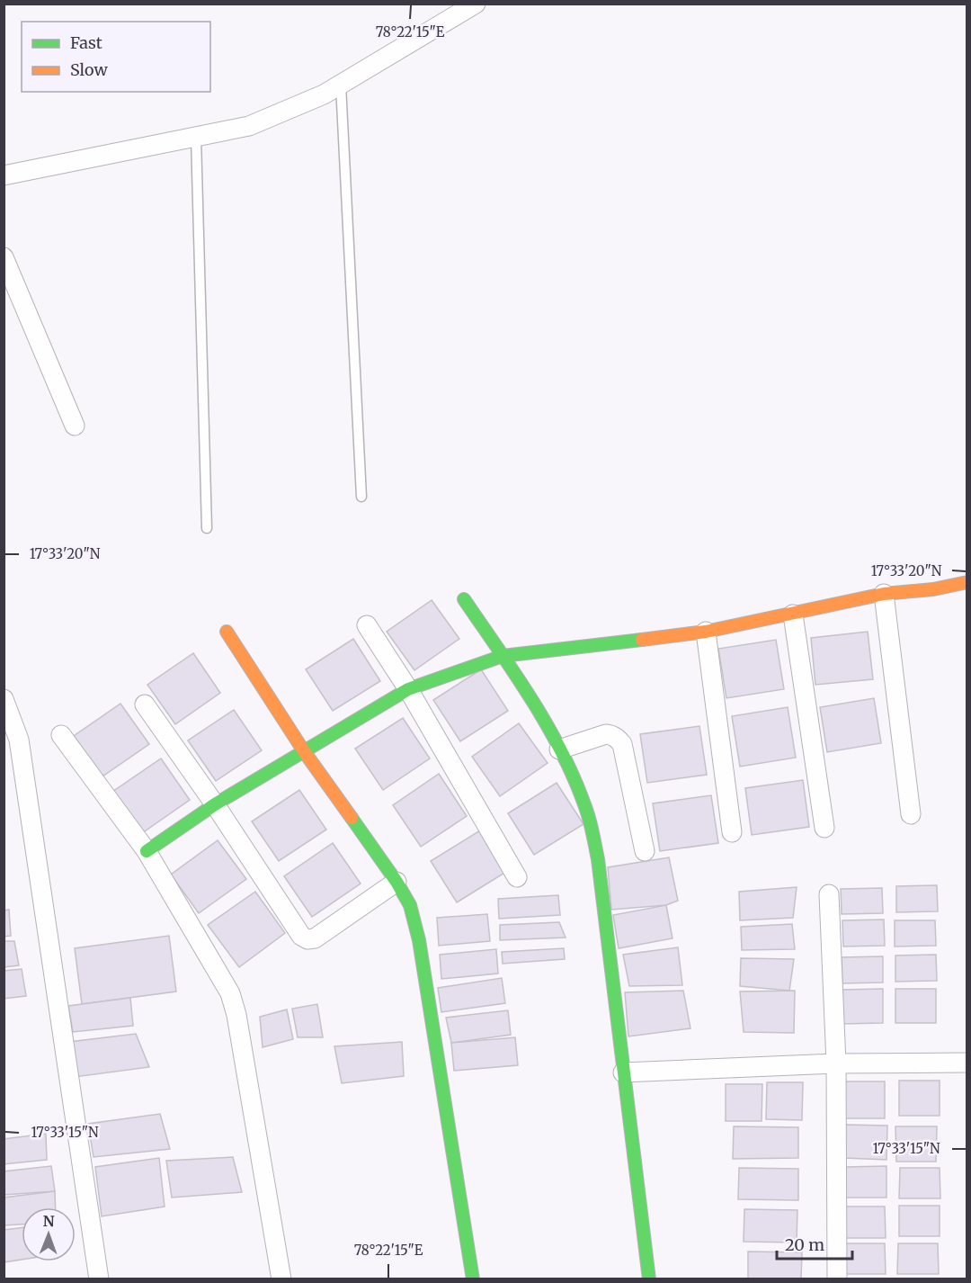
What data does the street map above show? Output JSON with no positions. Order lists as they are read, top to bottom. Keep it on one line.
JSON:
{"legend":["Fast","Slow"],"scale_bar":"20 m","north":"top","coordinates":["78°22'15\"E","17°33'20\"N","17°33'15\"N"]}
